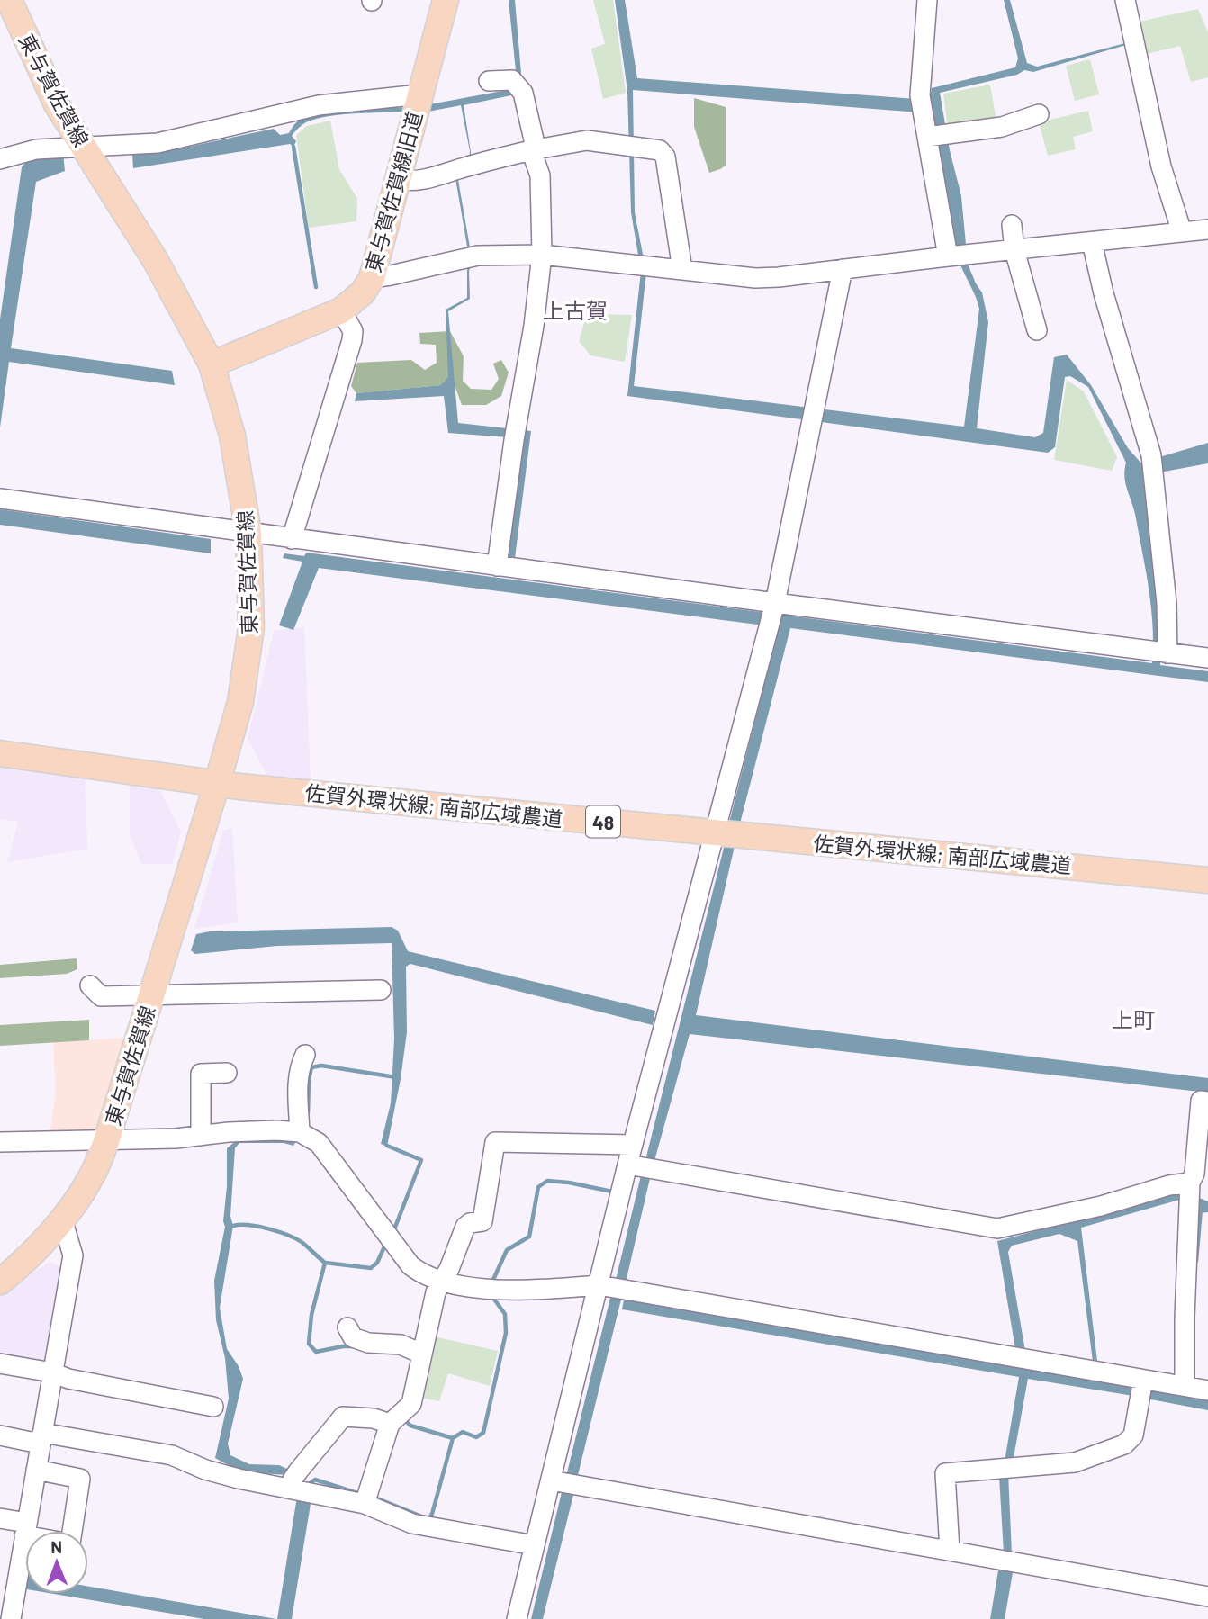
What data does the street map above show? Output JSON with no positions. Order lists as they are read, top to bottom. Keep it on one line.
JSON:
{"streets":{"main road":["東与賀佐賀線","東与賀佐賀線旧道","佐賀外環状線; 南部広域農道","48"]},"crossings":[["東与賀佐賀線","東与賀佐賀線旧道"],["東与賀佐賀線","佐賀外環状線; 南部広域農道"]],"districts":["上古賀","上町"],"north":"top"}
